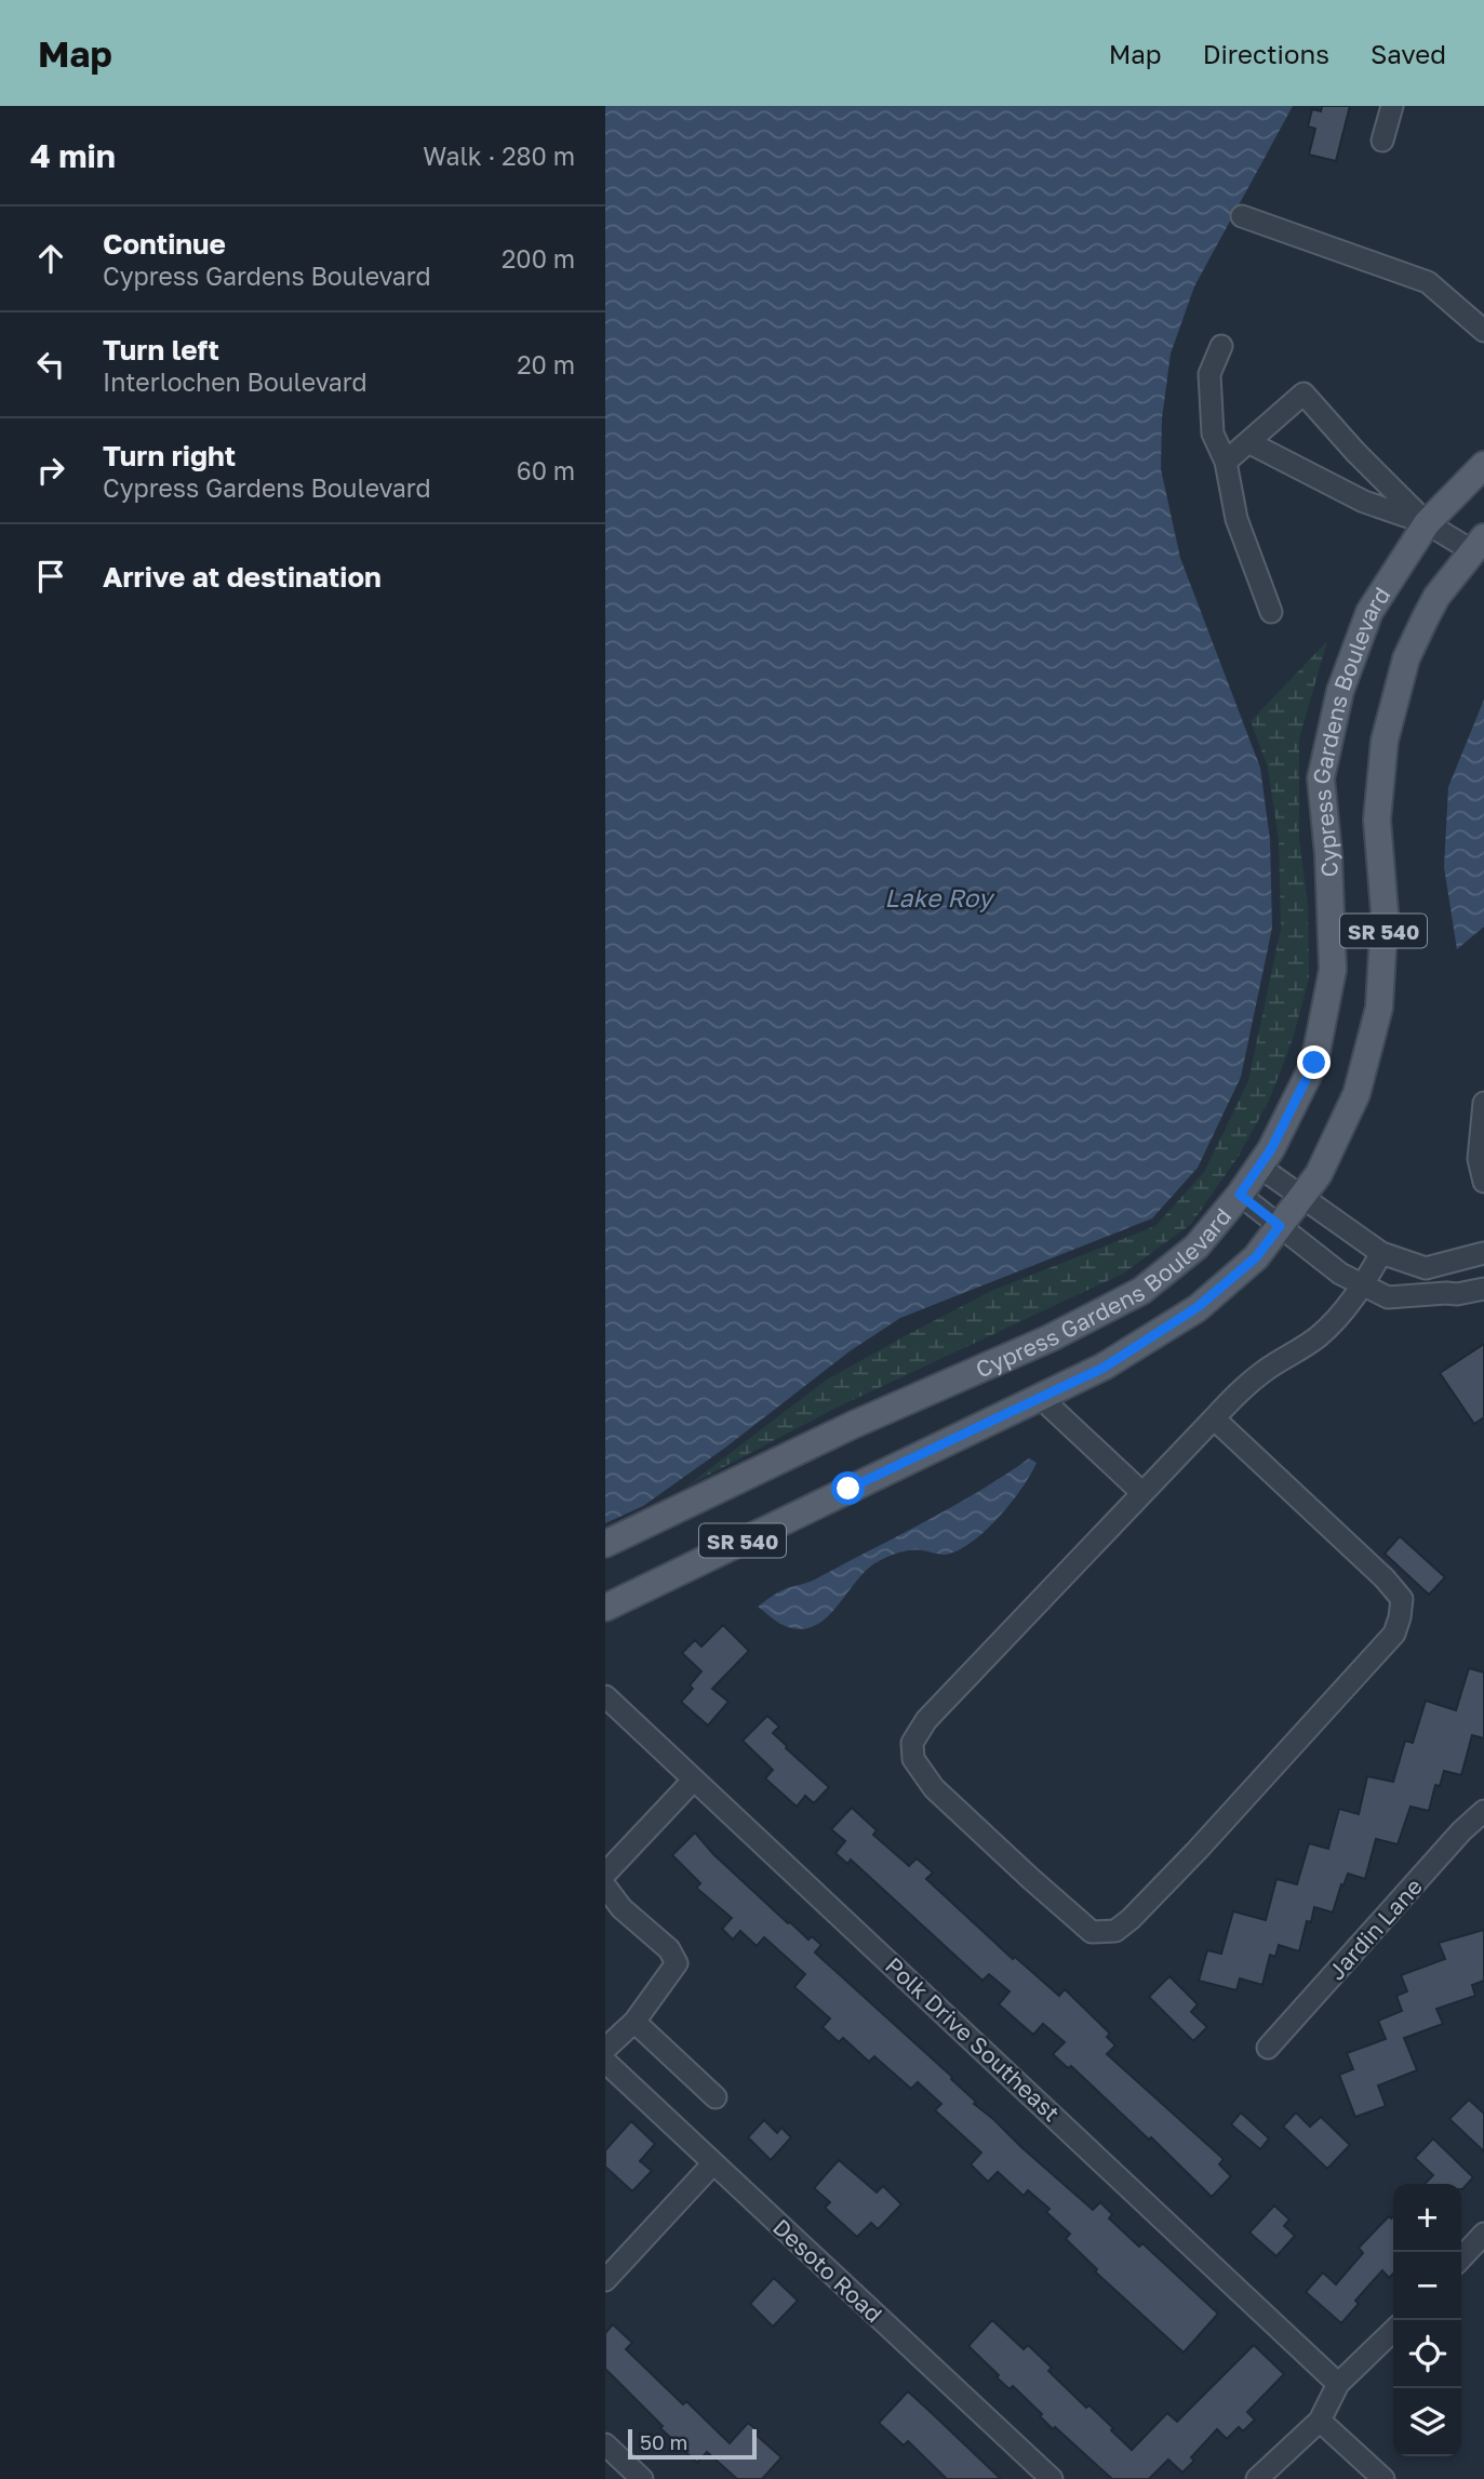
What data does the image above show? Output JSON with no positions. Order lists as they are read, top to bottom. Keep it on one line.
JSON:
{"streets":{"main road":["Cypress Gardens Boulevard","SR 540"],"street":["Jardin Lane","Polk Drive Southeast","Desoto Road"]},"water":["Lake Roy"],"scale_bar":"50 m","page":{"header":"Map","nav":["Map","Directions","Saved"],"heading":["4 min","Walk · 280 m"],"list":[["Continue","Cypress Gardens Boulevard","200 m"],["Turn left","Interlochen Boulevard","20 m"],["Turn right","Cypress Gardens Boulevard","60 m"],"Arrive at destination"],"map_buttons":["+","−"],"scale":"50 m"}}
